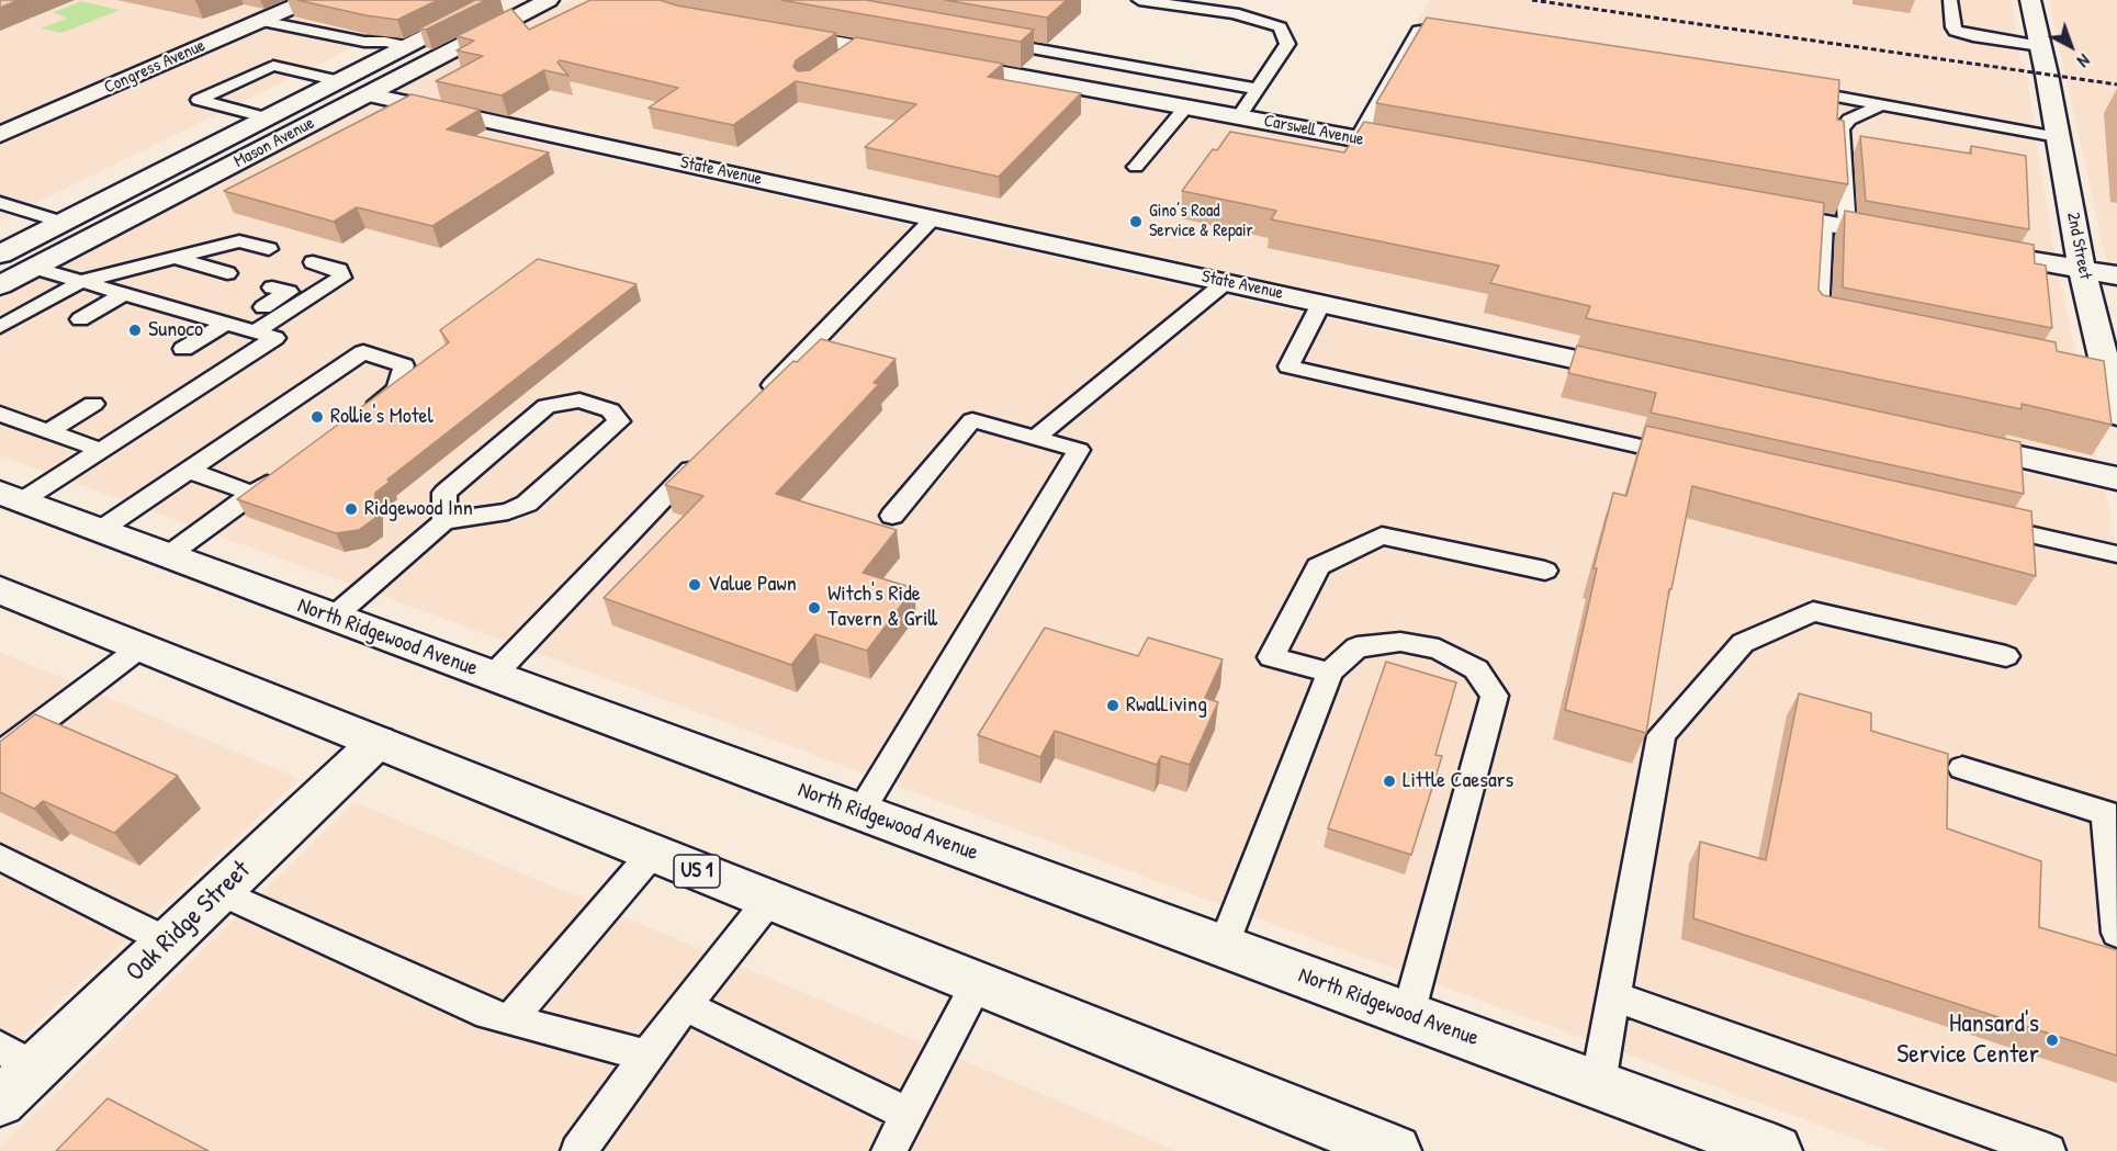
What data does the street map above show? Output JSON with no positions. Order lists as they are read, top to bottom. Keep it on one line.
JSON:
{"streets":{"street":["Congress Avenue","Carswell Avenue","Mason Avenue","State Avenue","2nd Street","North Ridgewood Avenue","US 1","Oak Ridge Street"]},"crossings":[["Mason Avenue","State Avenue"],["US 1","Oak Ridge Street"]],"places":["Gino’s Road Service & Repair","Sunoco","Rollie's Motel","Ridgewood Inn","Value Pawn","Witch's Ride Tavern & Grill","RwalLiving","Little Caesars","Hansard's Service Center"],"north":"bottom right"}
